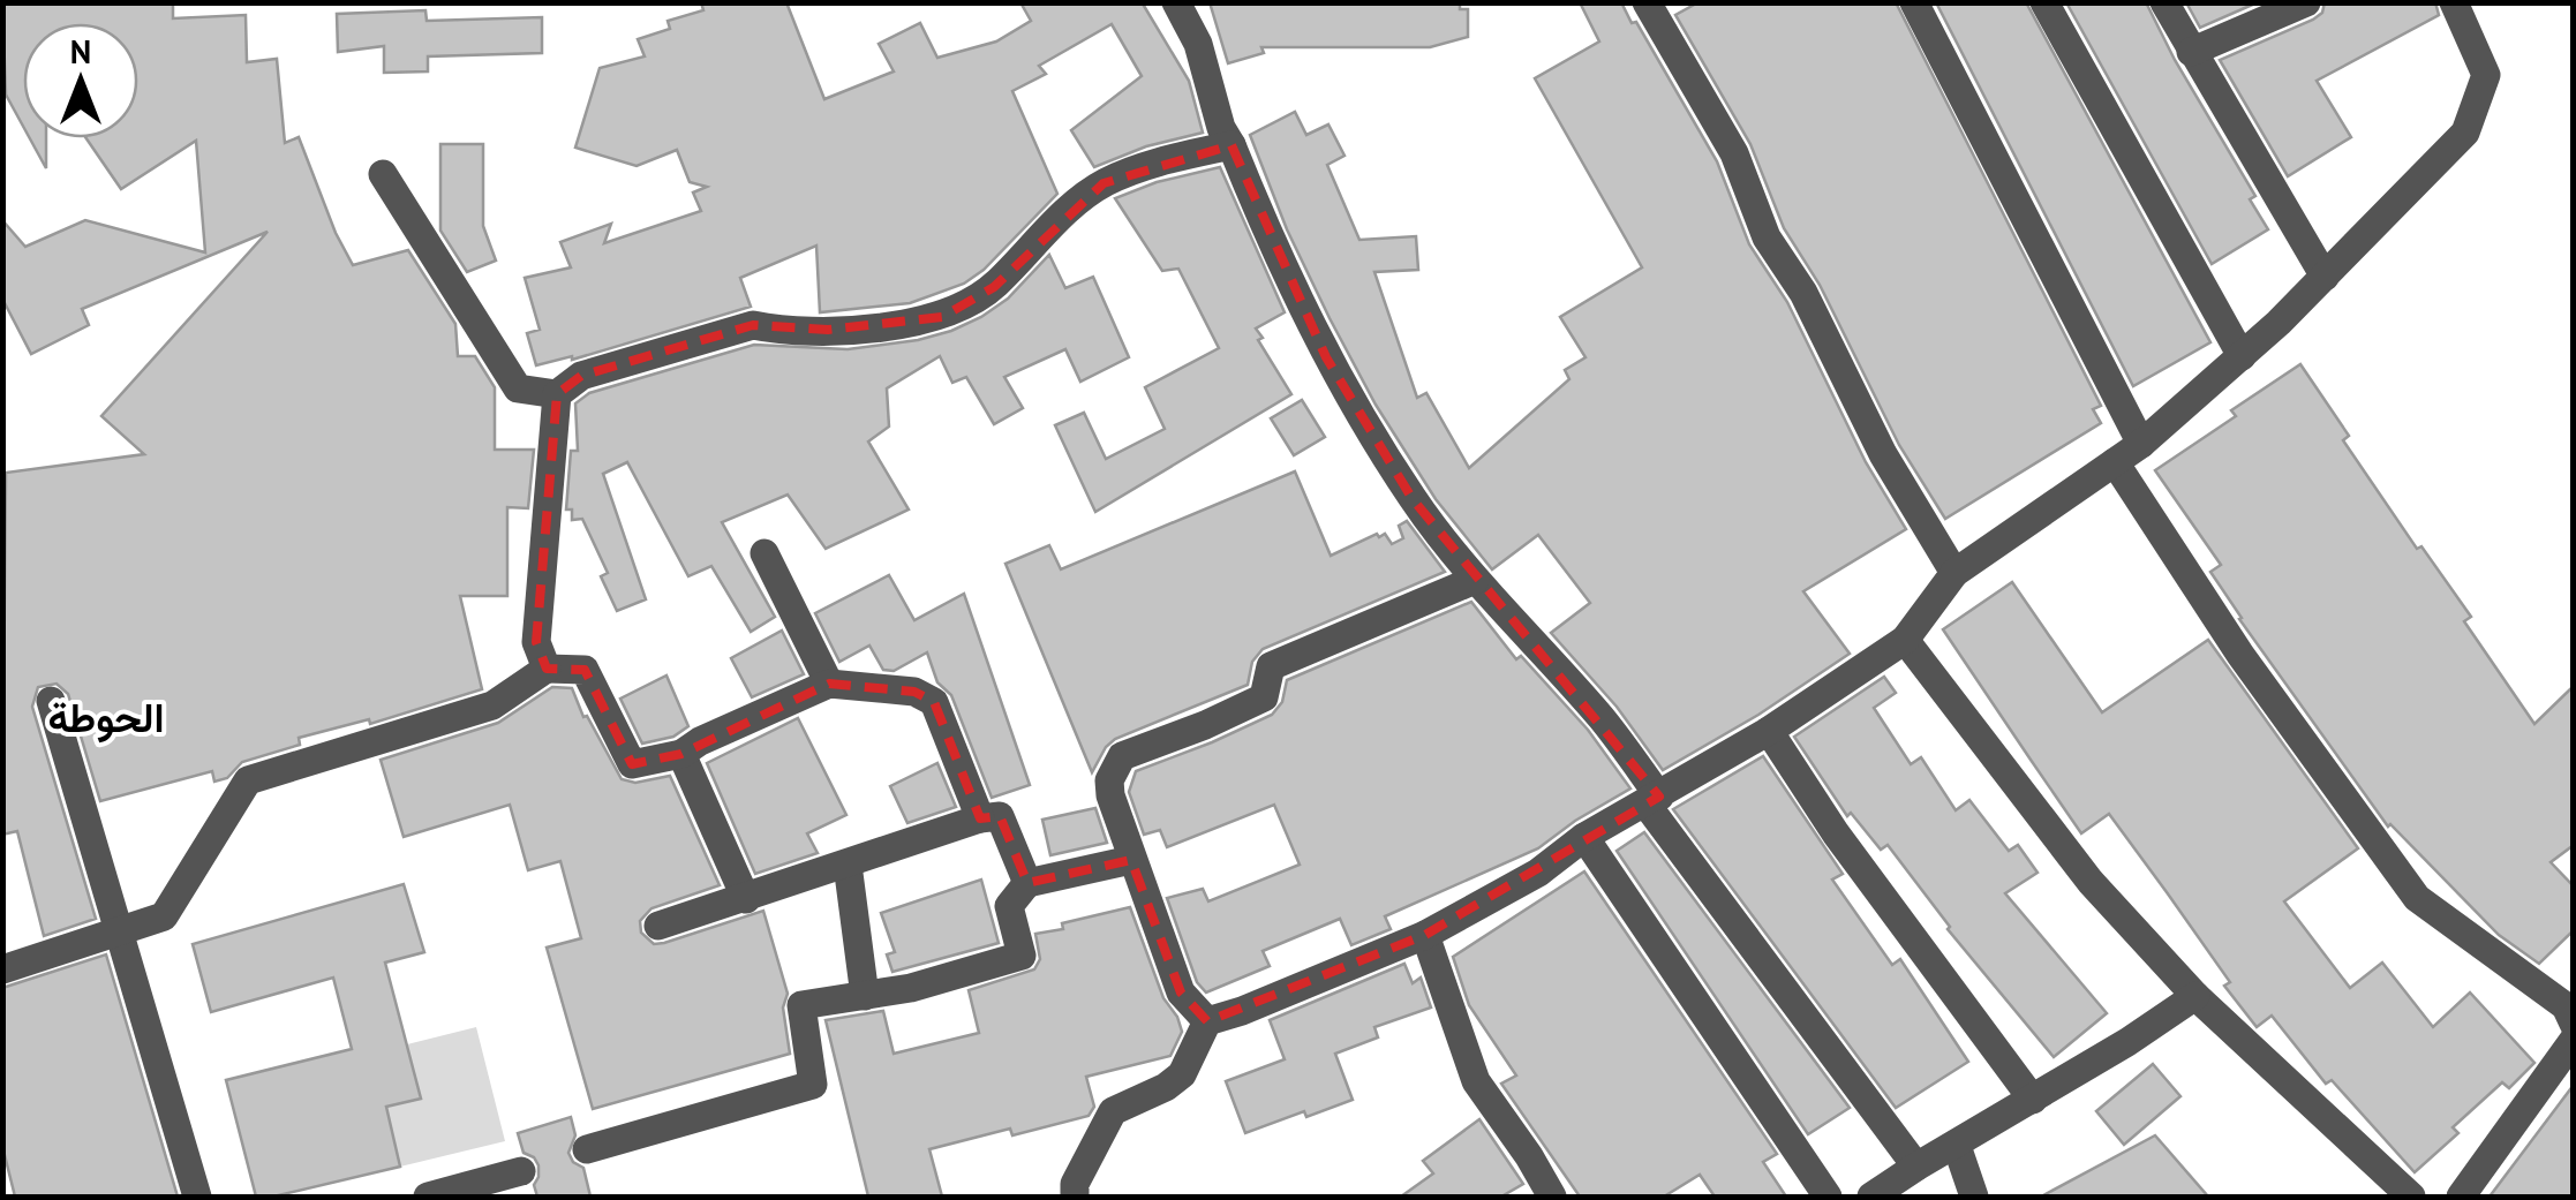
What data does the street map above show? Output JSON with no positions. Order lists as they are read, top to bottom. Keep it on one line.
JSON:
{"districts":["الحوطة"],"north":"top"}
